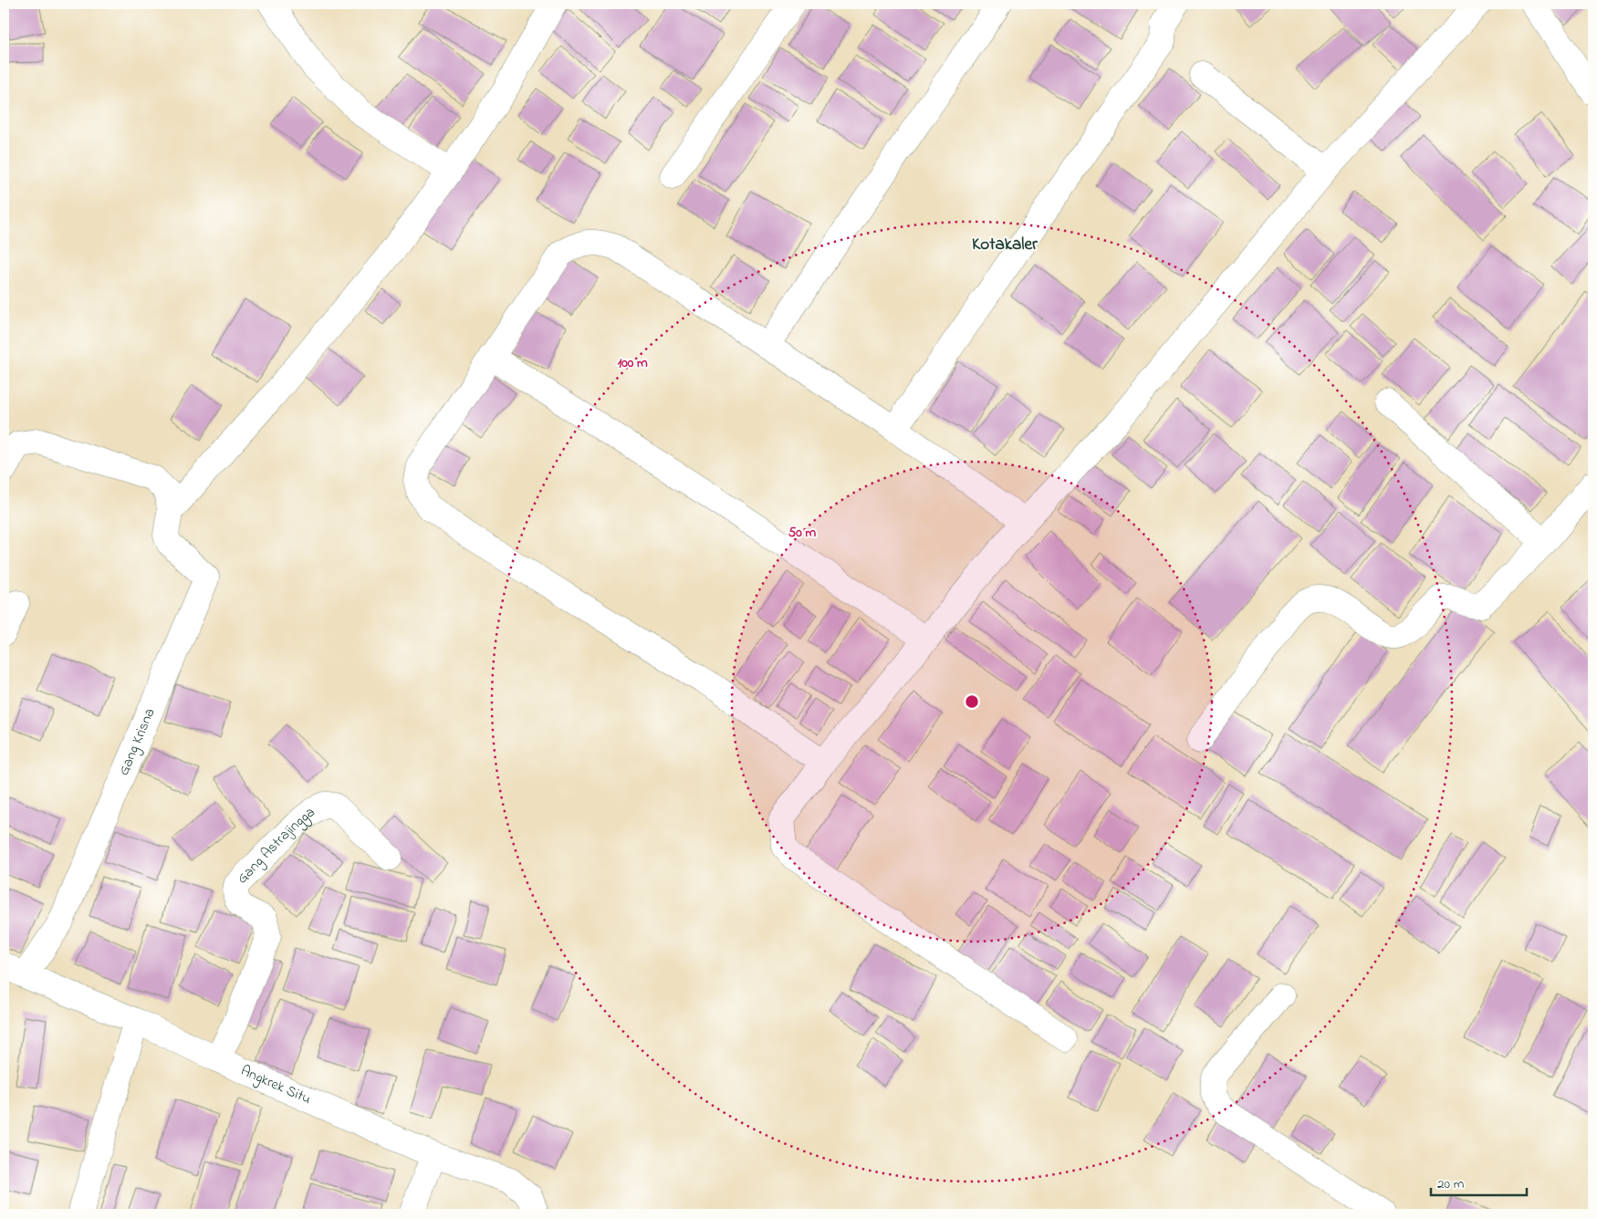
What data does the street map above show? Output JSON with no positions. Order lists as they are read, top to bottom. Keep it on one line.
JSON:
{"streets":{"street":["Gang Krisna","Gang Astrajingga","Angkrek Situ"]},"crossings":[["Gang Krisna","Angkrek Situ"],["Gang Astrajingga","Angkrek Situ"]],"districts":["Kotakaler"],"scale_bar":"20 m","rings":["100 m","50 m"]}
